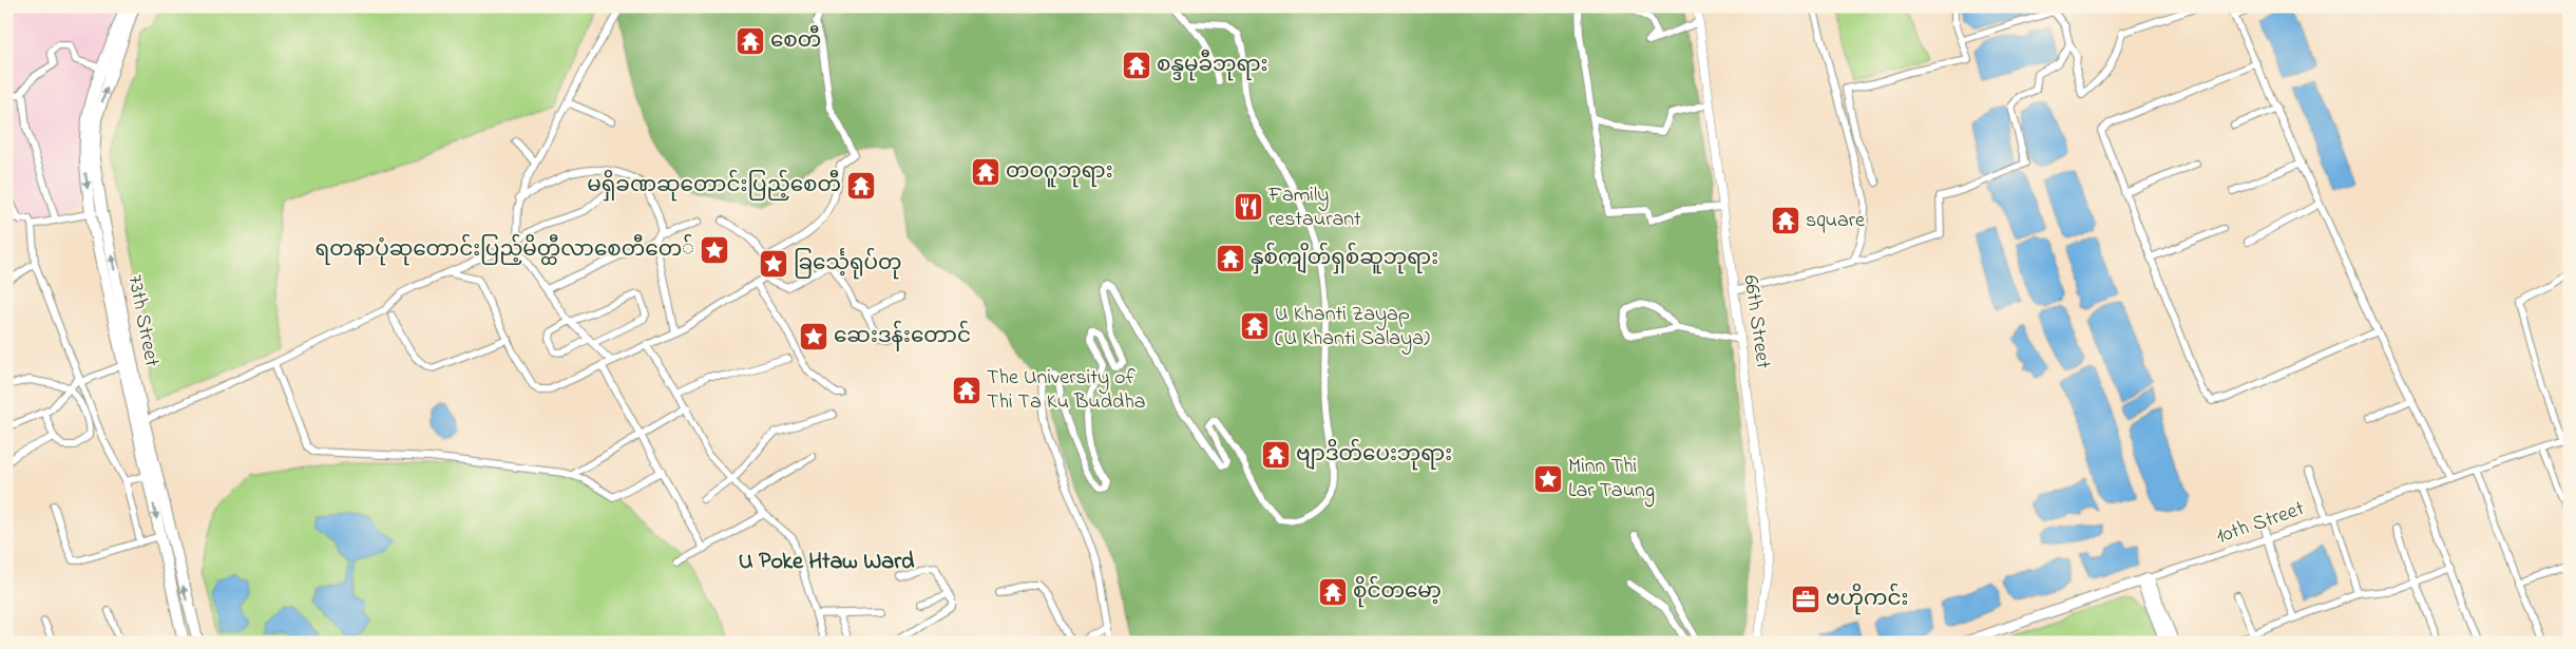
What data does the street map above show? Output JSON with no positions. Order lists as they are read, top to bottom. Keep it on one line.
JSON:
{"streets":{"main road":["73th Street","10th Street"],"street":["66th Street"]},"districts":["U Poke Htaw Ward"],"places":{"temple":["စေတီ","စန္ဒမုခီဘုရား","တဝဂူဘုရား","မရှိခဏဆုတောင်းပြည့်စေတီ","square","နှစ်ကျိတ်ရှစ်ဆူဘုရား","U Khanti Zayap (U Khanti Salaya)","The University of Thi Ta Ku Buddha","ဗျာဒိတ်ပေးဘုရား","စိုင်တမော့"],"restaurant":["Family restaurant"],"place":["ရတနာပုံဆုတောင်းပြည့်မိတ္ထီလာစေတီတေ်","ခြင်္သေ့ရုပ်တု","ဆေးဒန်းတောင်","Minn Thi Lar Taung"],"office":["ဗဟိုကင်း"]}}
